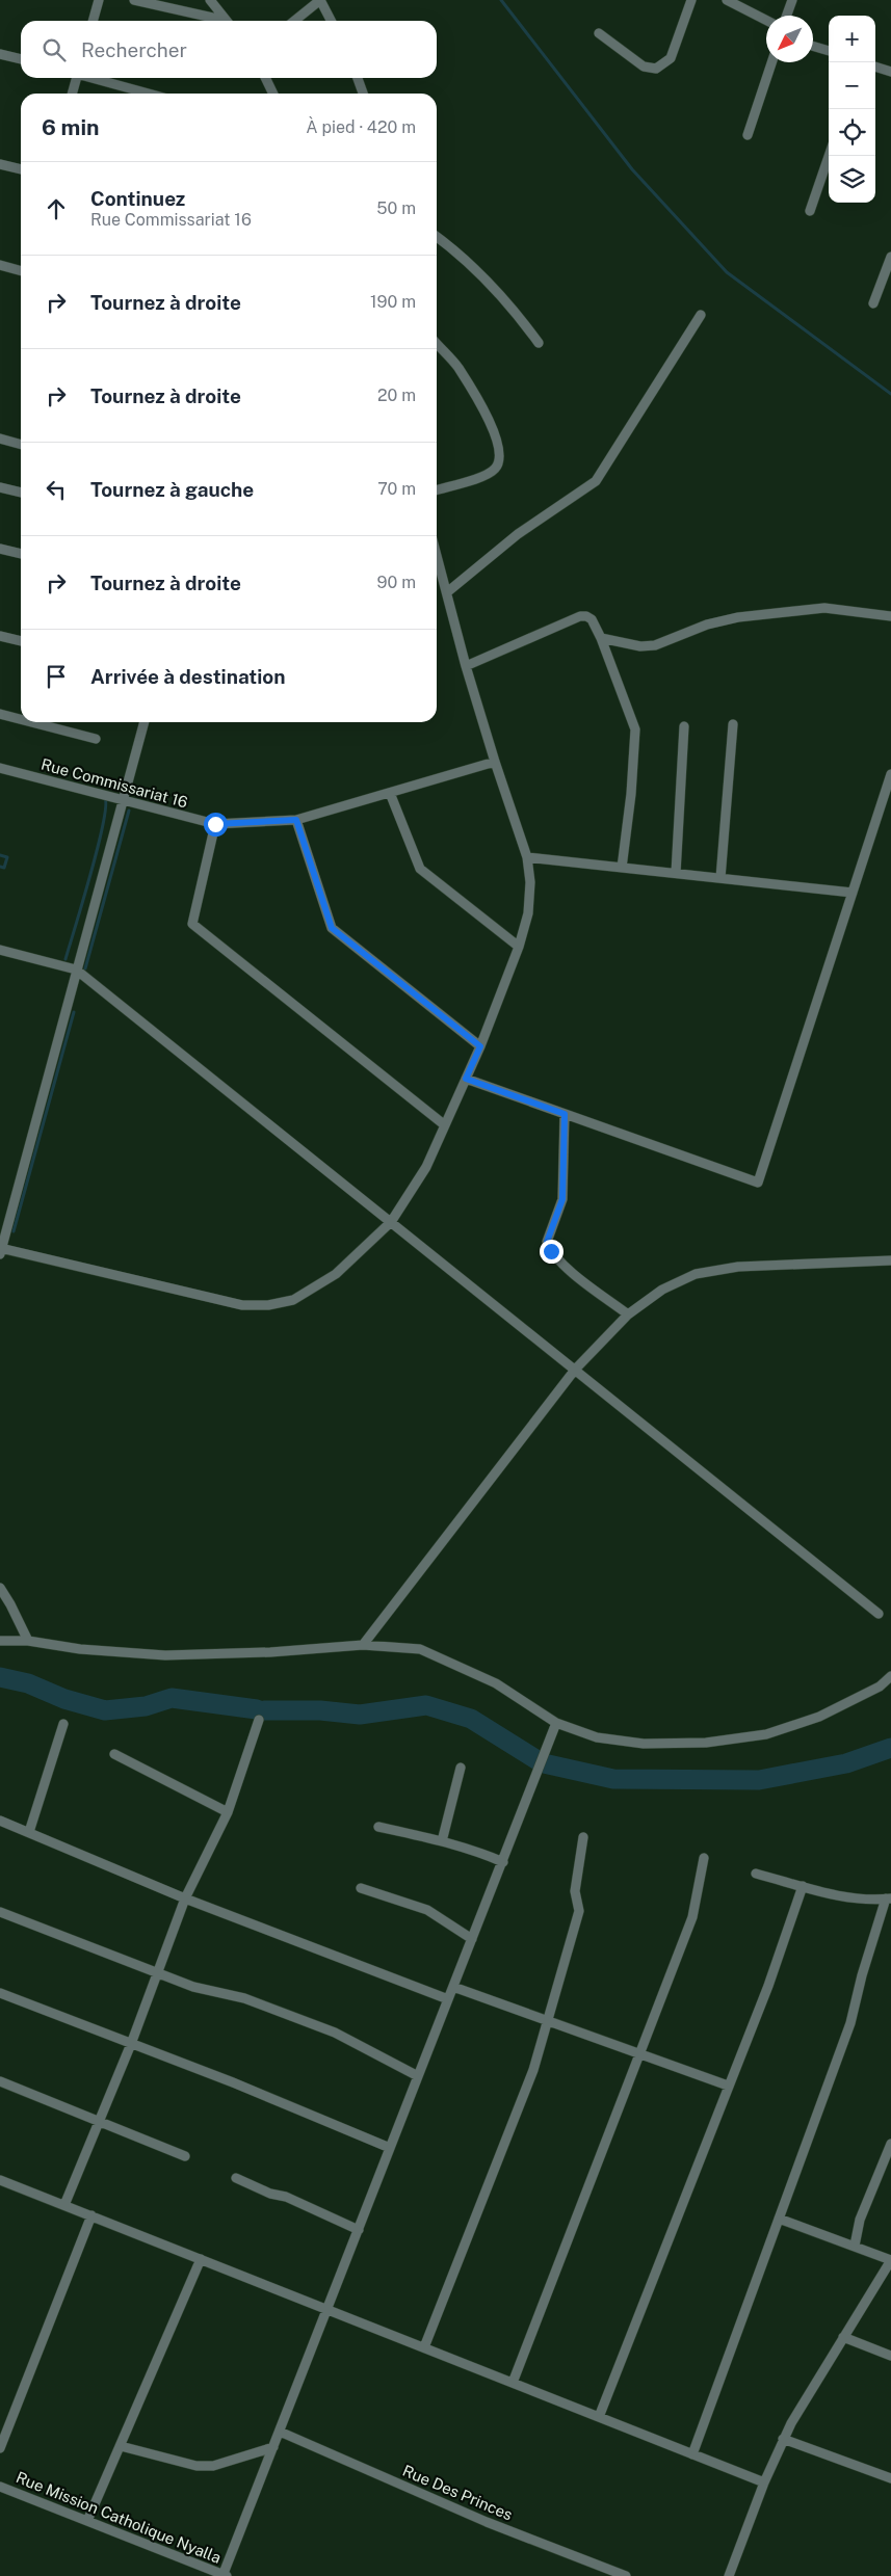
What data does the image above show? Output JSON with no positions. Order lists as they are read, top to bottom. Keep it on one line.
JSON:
{"streets":{"street":["Rue Commissariat 16","Rue Des Princes","Rue Mission Catholique Nyalla"]},"north":"bottom left","page":{"map_buttons":["+","−"],"search":"Rechercher","heading":["6 min","À pied · 420 m"],"list":[["Continuez","Rue Commissariat 16","50 m"],["Tournez à droite","190 m"],["Tournez à droite","20 m"],["Tournez à gauche","70 m"],["Tournez à droite","90 m"],"Arrivée à destination"]}}
